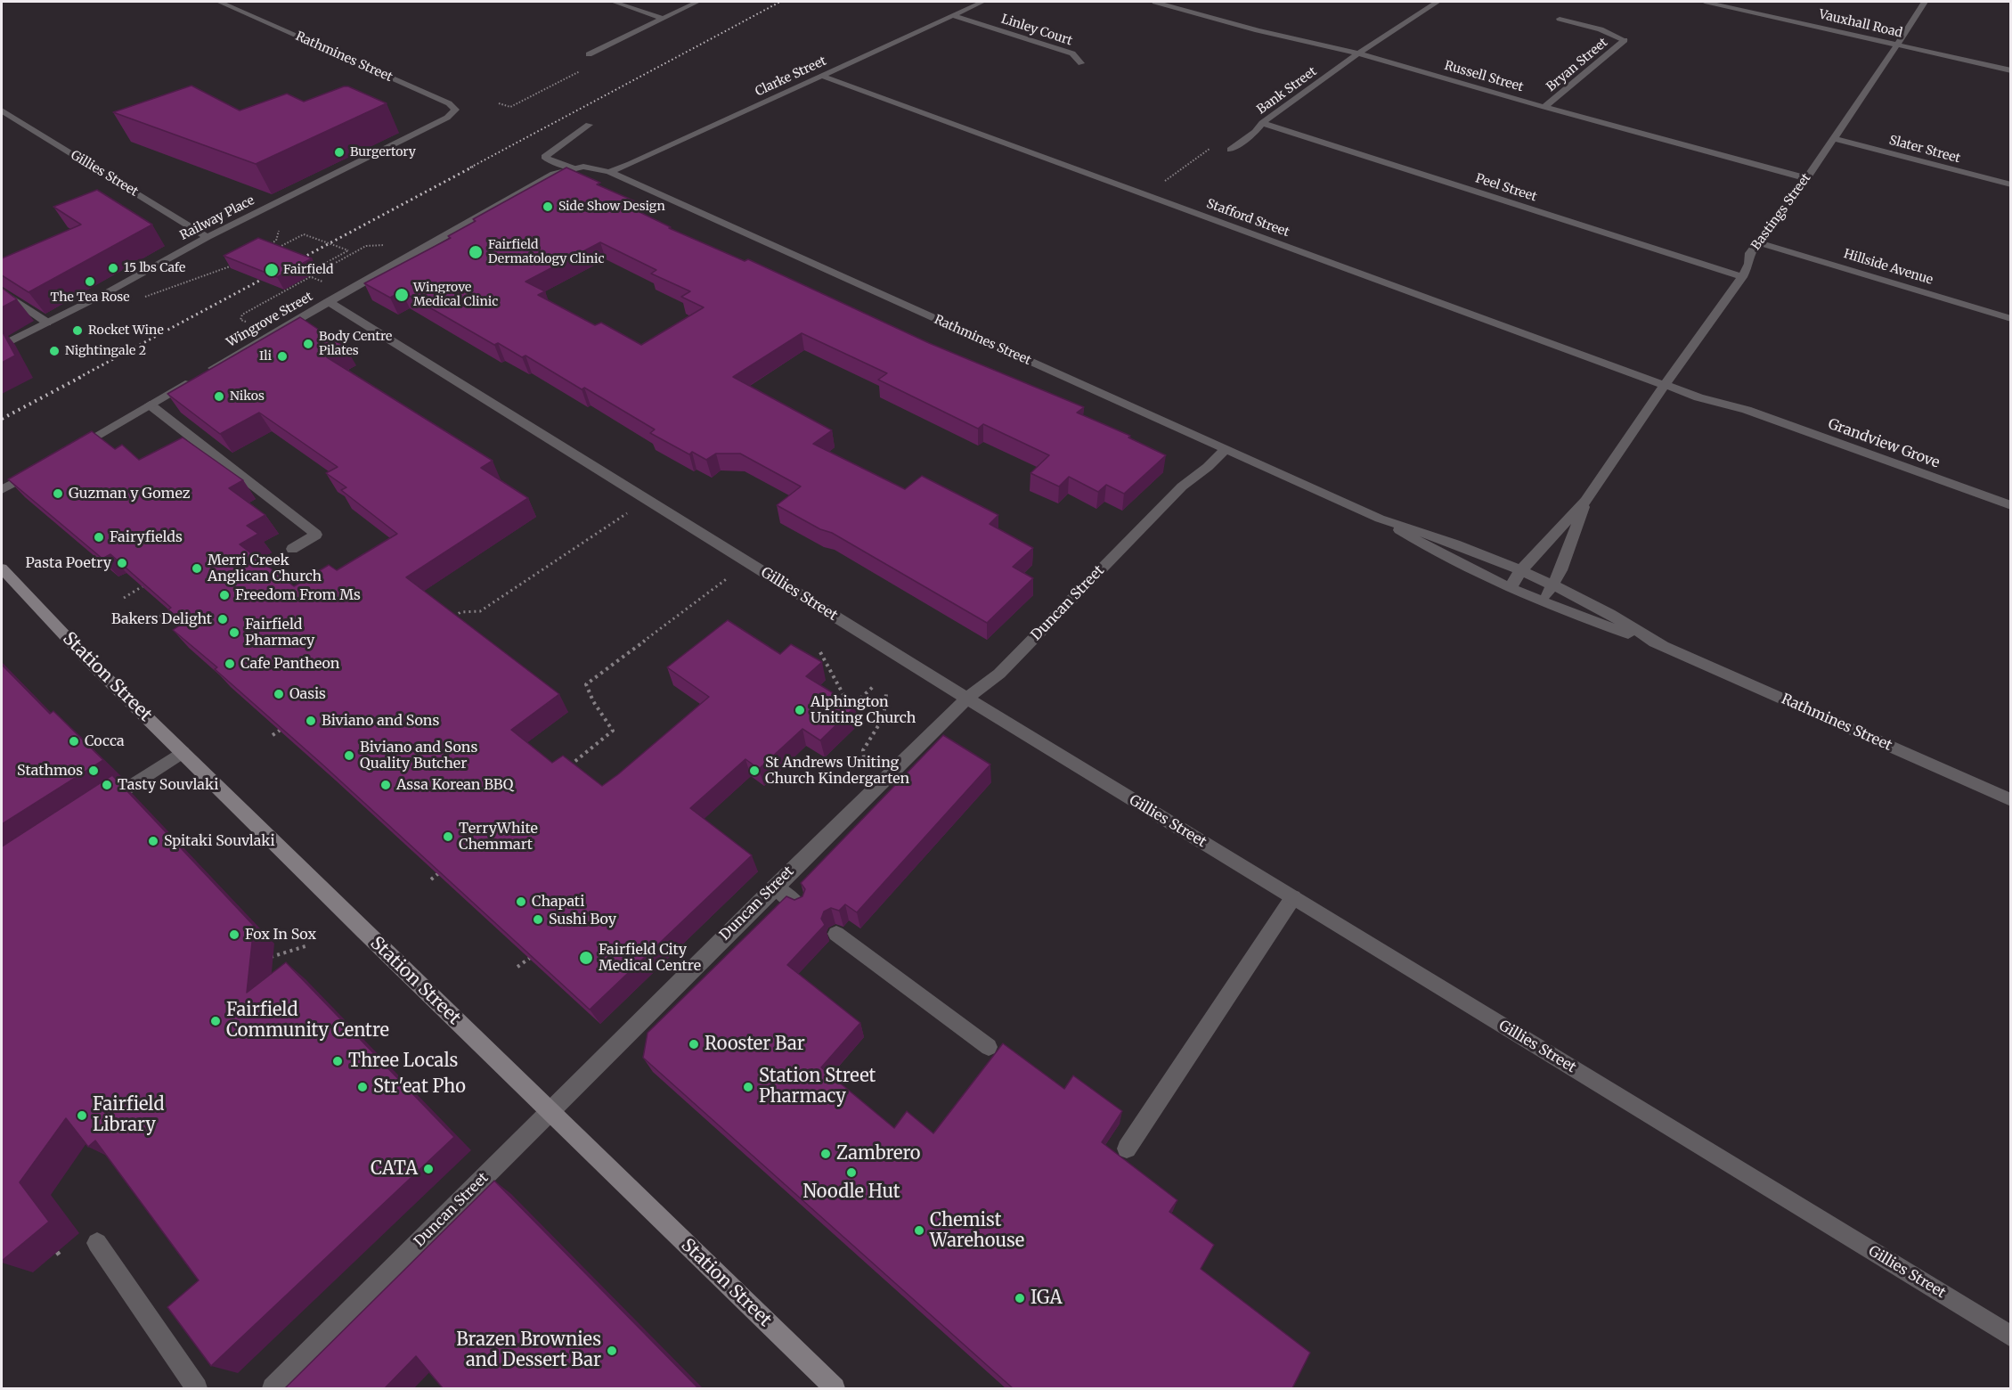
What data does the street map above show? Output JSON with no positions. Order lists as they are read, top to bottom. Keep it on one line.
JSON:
{"streets":{"main road":["Station Street"],"street":["Vauxhall Road","Linley Court","Rathmines Street","Bryan Street","Clarke Street","Russell Street","Bank Street","Slater Street","Gillies Street","Peel Street","Bastings Street","Railway Place","Stafford Street","Hillside Avenue","Wingrove Street","Grandview Grove","Duncan Street"]},"crossings":[["Vauxhall Road","Bastings Street"],["Linley Court","Clarke Street"],["Rathmines Street","Clarke Street"],["Rathmines Street","Bastings Street"],["Rathmines Street","Railway Place"],["Rathmines Street","Wingrove Street"],["Rathmines Street","Duncan Street"],["Bryan Street","Russell Street"],["Clarke Street","Stafford Street"],["Russell Street","Bank Street"],["Russell Street","Bastings Street"],["Bank Street","Peel Street"],["Slater Street","Bastings Street"],["Gillies Street","Railway Place"],["Gillies Street","Wingrove Street"],["Gillies Street","Duncan Street"],["Peel Street","Bastings Street"],["Bastings Street","Stafford Street"],["Bastings Street","Hillside Avenue"],["Bastings Street","Grandview Grove"],["Stafford Street","Grandview Grove"],["Duncan Street","Station Street"]],"places":["Burgertory","Side Show Design","Fairfield Dermatology Clinic","15 lbs Cafe","Fairfield","The Tea Rose","Wingrove Medical Clinic","Rocket Wine","Body Centre Pilates","Nightingale 2","Ili","Nikos","Guzman y Gomez","Fairyfields","Pasta Poetry","Merri Creek Anglican Church","Freedom From Ms","Bakers Delight","Fairfield Pharmacy","Cafe Pantheon","Oasis","Alphington Uniting Church","Biviano and Sons","Cocca","Biviano and Sons Quality Butcher","Stathmos","St Andrews Uniting Church Kindergarten","Tasty Souvlaki","Assa Korean BBQ","TerryWhite Chemmart","Spitaki Souvlaki","Chapati","Sushi Boy","Fox In Sox","Fairfield City Medical Centre","Fairfield Community Centre","Rooster Bar","Three Locals","Str'eat Pho","Station Street Pharmacy","Fairfield Library","Zambrero","CATA","Noodle Hut","Chemist Warehouse","IGA","Brazen Brownies and Dessert Bar"]}
